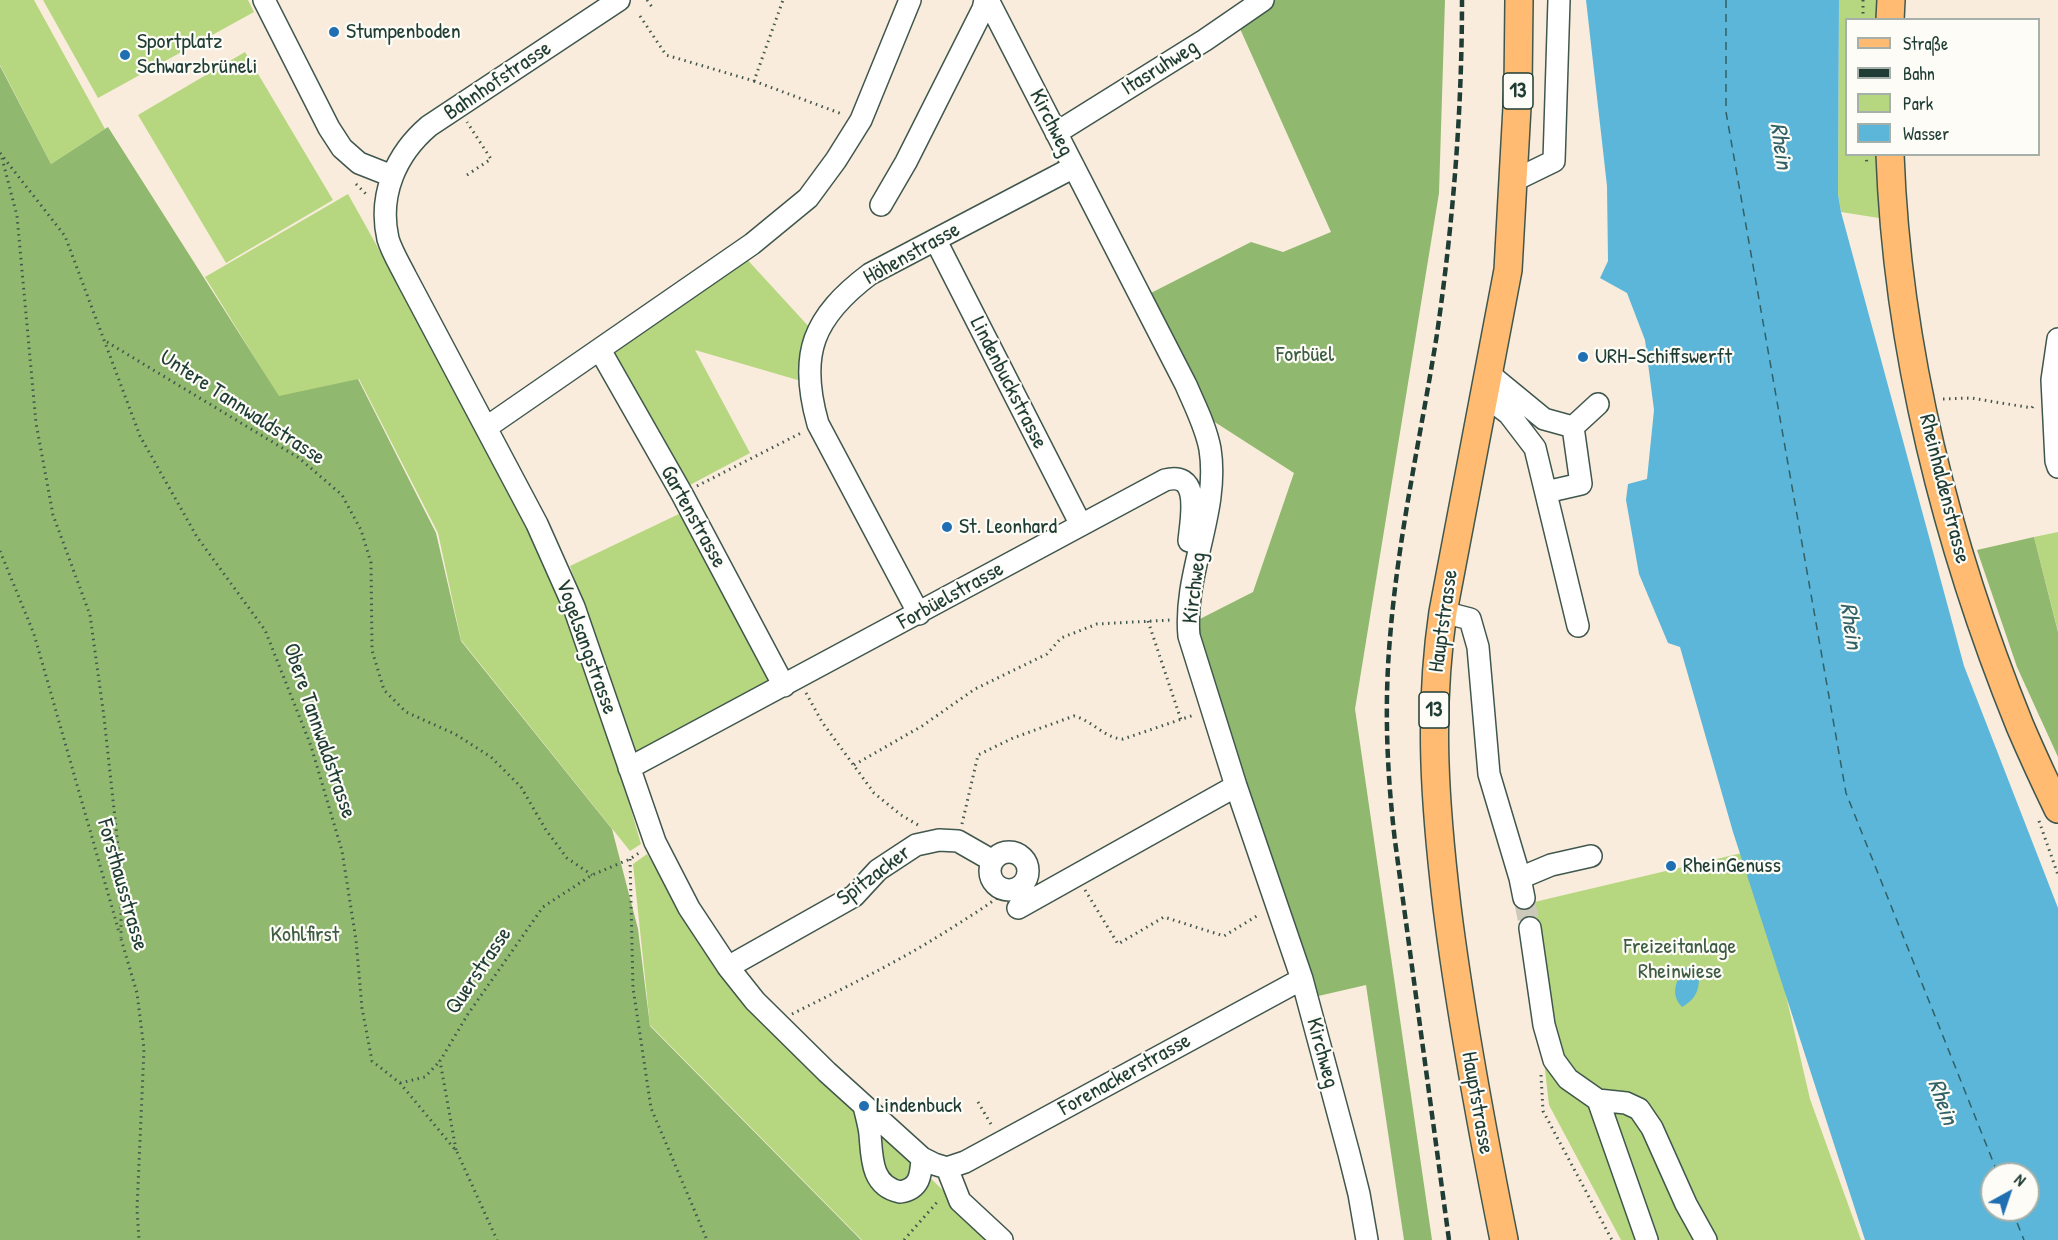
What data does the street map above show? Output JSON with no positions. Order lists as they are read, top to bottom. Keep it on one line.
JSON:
{"streets":{"main road":["13","Rheinhaldenstrasse","Hauptstrasse"],"street":["Itasruhweg","Bahnhofstrasse","Kirchweg","Höhenstrasse","Lindenbuckstrasse","Gartenstrasse","Forbüelstrasse","Vogelsangstrasse","Spitzacker","Forenackerstrasse"],"path":["Untere Tannwaldstrasse","Obere Tannwaldstrasse","Forsthausstrasse","Querstrasse"]},"crossings":[["Itasruhweg","Kirchweg"],["Bahnhofstrasse","Vogelsangstrasse"],["13","Hauptstrasse"],["Kirchweg","Höhenstrasse"],["Kirchweg","Forbüelstrasse"],["Kirchweg","Forenackerstrasse"],["Höhenstrasse","Lindenbuckstrasse"],["Höhenstrasse","Forbüelstrasse"],["Lindenbuckstrasse","Forbüelstrasse"],["Untere Tannwaldstrasse","Obere Tannwaldstrasse"],["Untere Tannwaldstrasse","Querstrasse"],["Gartenstrasse","Forbüelstrasse"],["Forbüelstrasse","Vogelsangstrasse"],["Vogelsangstrasse","Spitzacker"],["Vogelsangstrasse","Forenackerstrasse"]],"water":["Rhein"],"parks":["Forbüel","Kohlfirst","Freizeitanlage Rheinwiese"],"places":["Stumpenboden","Sportplatz Schwarzbrüneli","URH-Schiffswerft","St. Leonhard","RheinGenuss","Lindenbuck"],"legend":["Straße","Bahn","Park","Wasser"],"north":"top right"}
